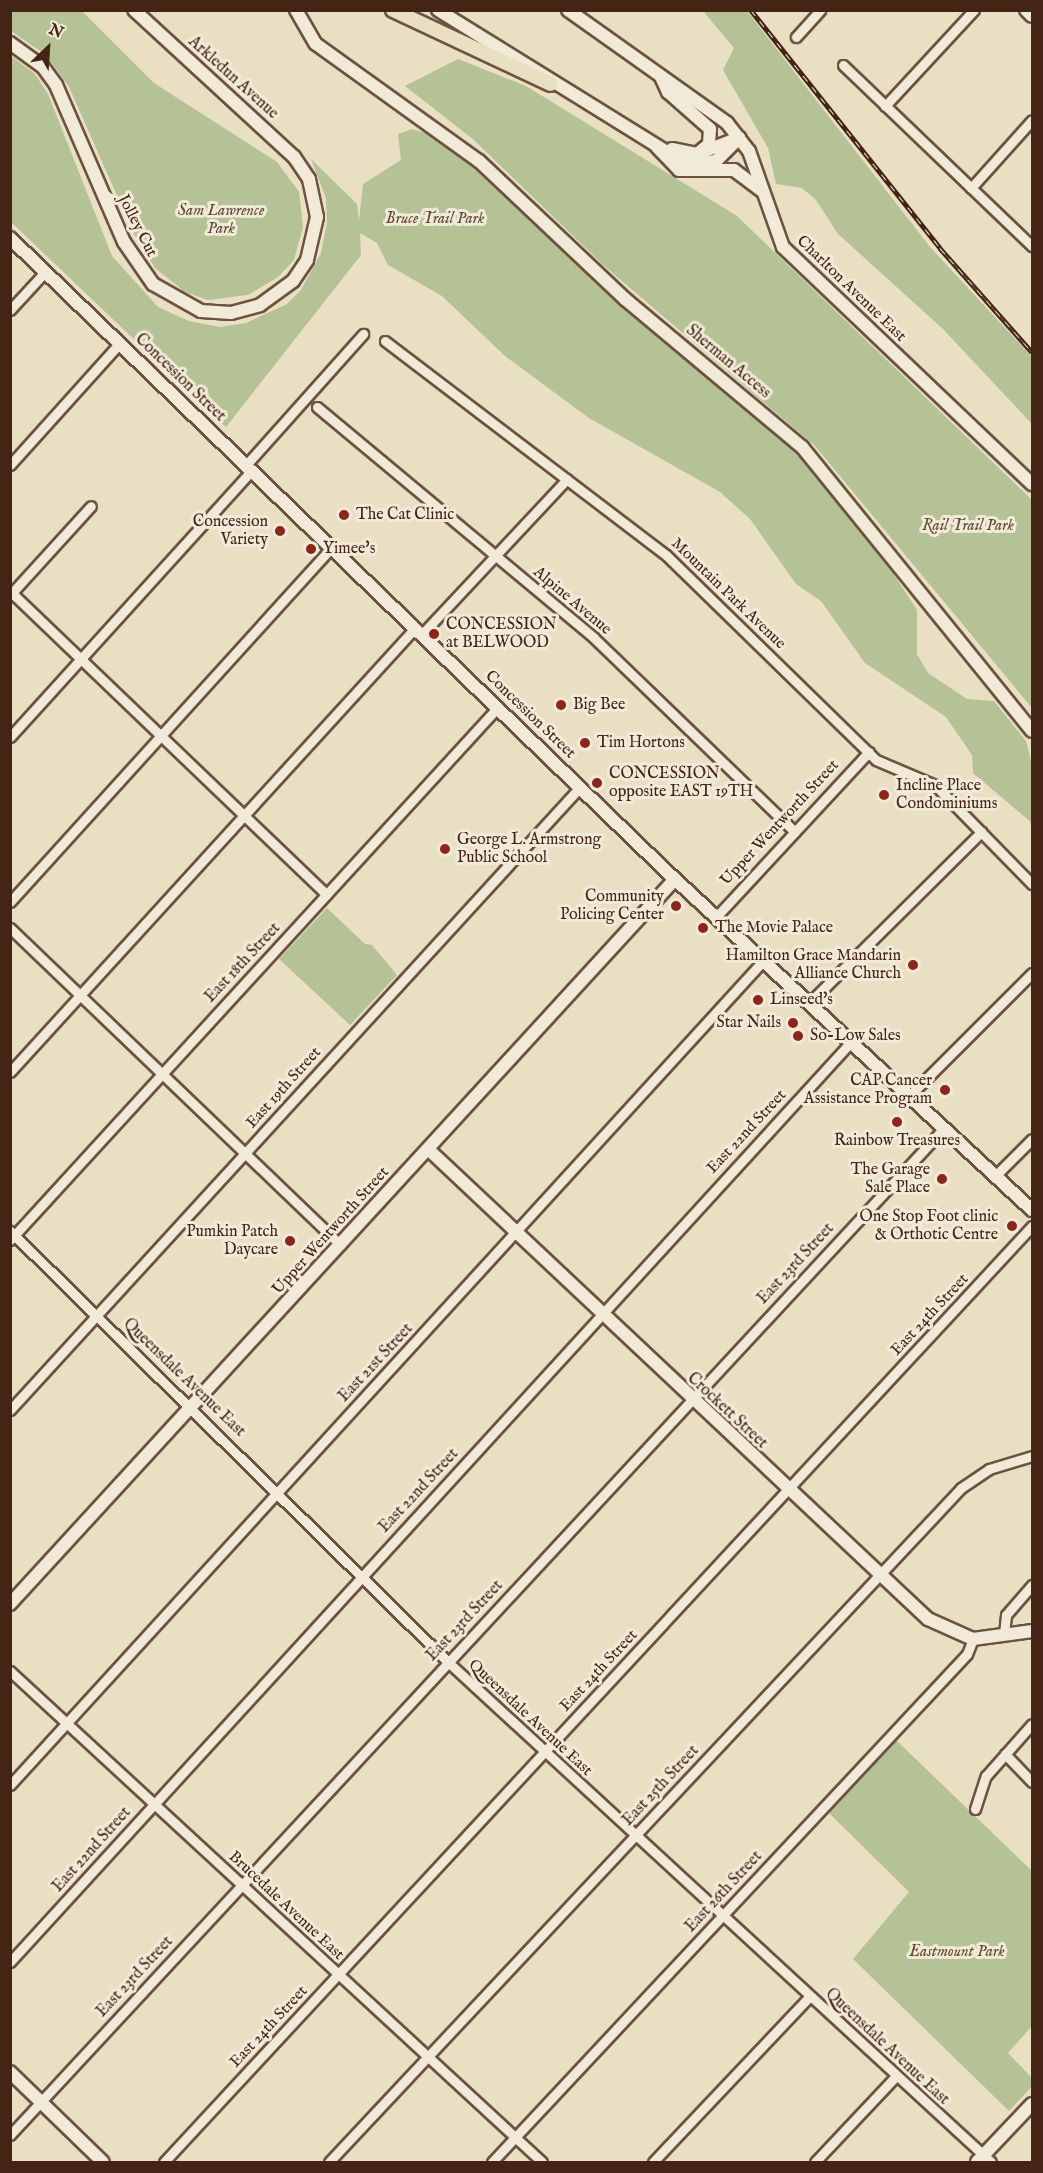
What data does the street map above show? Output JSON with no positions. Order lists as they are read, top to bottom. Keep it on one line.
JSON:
{"streets":{"main road":["Arkledun Avenue","Jolley Cut","Charlton Avenue East","Sherman Access","Concession Street","Upper Wentworth Street","Crockett Street"],"street":["Mountain Park Avenue","Alpine Avenue","East 18th Street","East 19th Street","East 22nd Street","East 23rd Street","East 24th Street","East 21st Street","Queensdale Avenue East","East 25th Street","East 26th Street","Brucedale Avenue East"]},"crossings":[["Arkledun Avenue","Jolley Cut"],["Concession Street","Upper Wentworth Street"],["Concession Street","East 18th Street"],["Concession Street","East 19th Street"],["Concession Street","East 22nd Street"],["Concession Street","East 23rd Street"],["Concession Street","East 21st Street"],["Mountain Park Avenue","Upper Wentworth Street"],["Alpine Avenue","Upper Wentworth Street"],["Upper Wentworth Street","Queensdale Avenue East"],["Upper Wentworth Street","Crockett Street"],["East 18th Street","Queensdale Avenue East"],["East 19th Street","Queensdale Avenue East"],["East 22nd Street","Queensdale Avenue East"],["East 22nd Street","Crockett Street"],["East 22nd Street","Brucedale Avenue East"],["East 23rd Street","Queensdale Avenue East"],["East 23rd Street","Crockett Street"],["East 23rd Street","Brucedale Avenue East"],["East 24th Street","Queensdale Avenue East"],["East 24th Street","Crockett Street"],["East 24th Street","Brucedale Avenue East"],["East 21st Street","Queensdale Avenue East"],["East 21st Street","Crockett Street"],["East 21st Street","Brucedale Avenue East"],["Queensdale Avenue East","East 25th Street"],["Queensdale Avenue East","East 26th Street"],["Crockett Street","East 25th Street"],["Crockett Street","East 26th Street"],["East 25th Street","Brucedale Avenue East"],["East 26th Street","Brucedale Avenue East"]],"parks":["Sam Lawrence Park","Bruce Trail Park","Rail Trail Park","Eastmount Park"],"places":["The Cat Clinic","Concession Variety","Yimee's","CONCESSION at BELWOOD","Big Bee","Tim Hortons","CONCESSION opposite EAST 19TH","Incline Place Condominiums","George L. Armstrong Public School","Community Policing Center","The Movie Palace","Hamilton Grace Mandarin Alliance Church","Linseed's","Star Nails","So-Low Sales","CAP Cancer Assistance Program","Rainbow Treasures","The Garage Sale Place","One Stop Foot clinic & Orthotic Centre","Pumkin Patch Daycare"],"north":"top right"}
